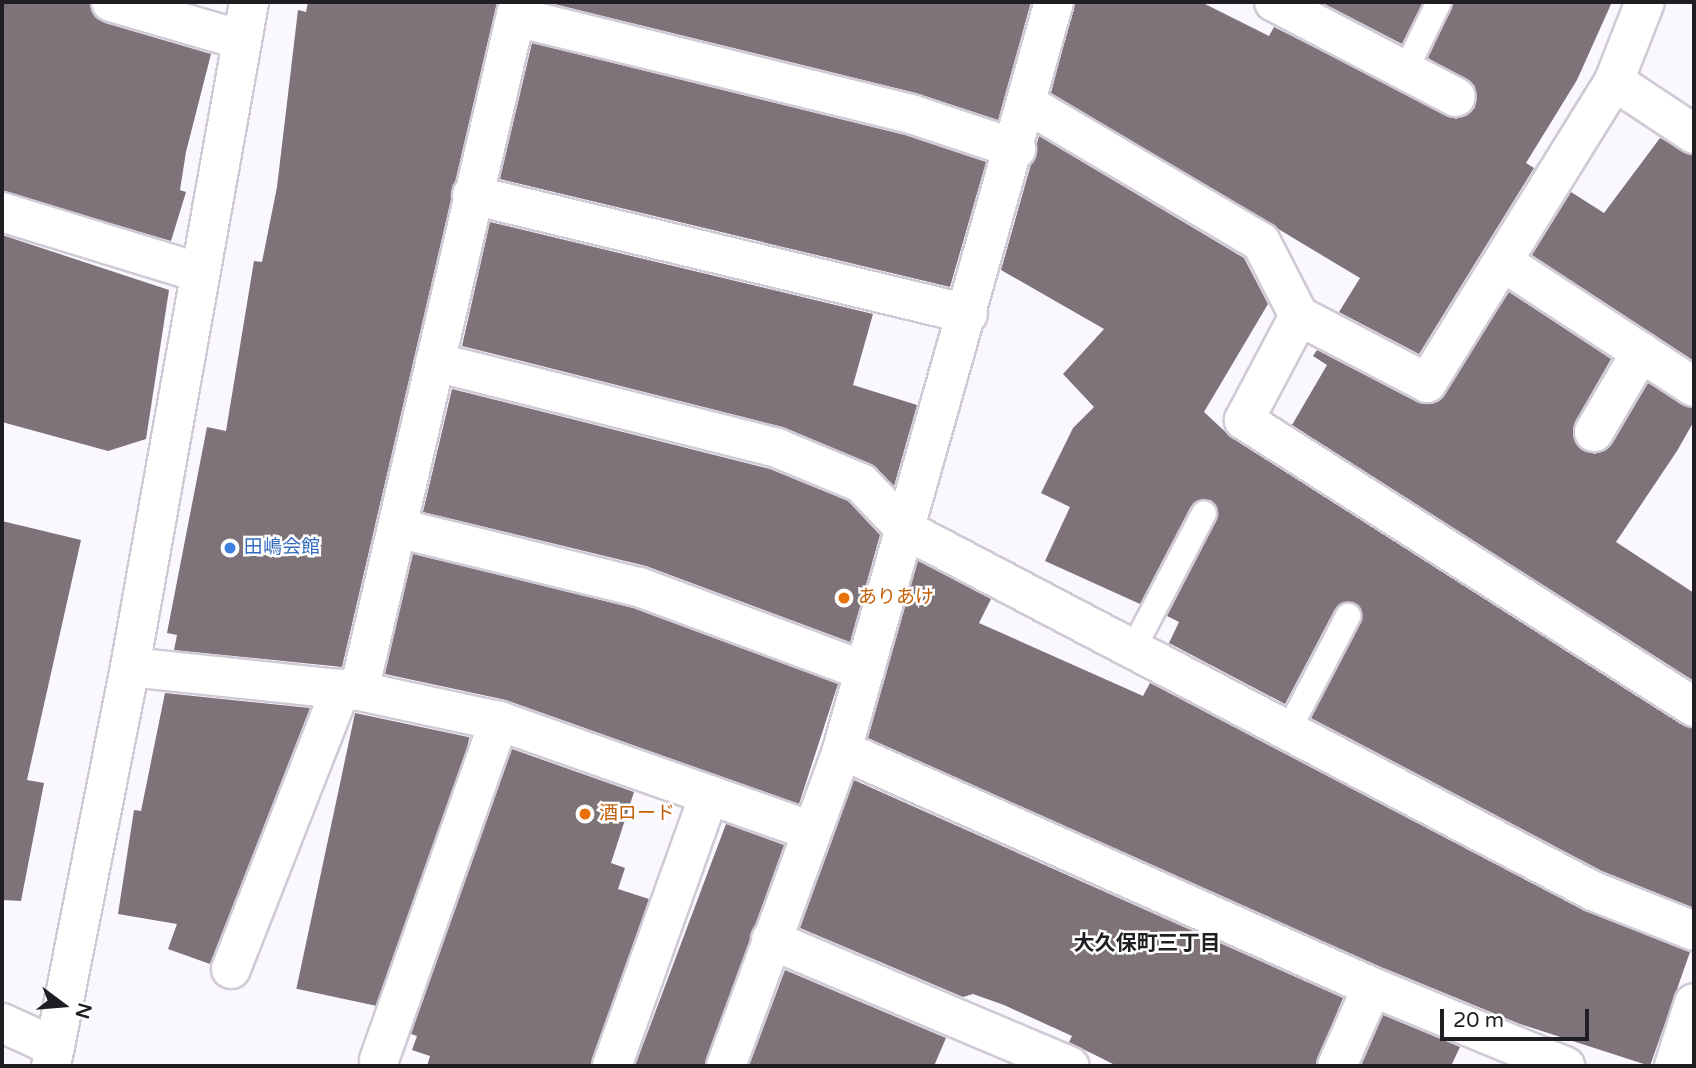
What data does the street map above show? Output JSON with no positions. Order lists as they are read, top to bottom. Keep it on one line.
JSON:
{"districts":["大久保町三丁目"],"places":["田嶋会館","ありあけ","酒ロード"],"scale_bar":"20 m","north":"right"}
